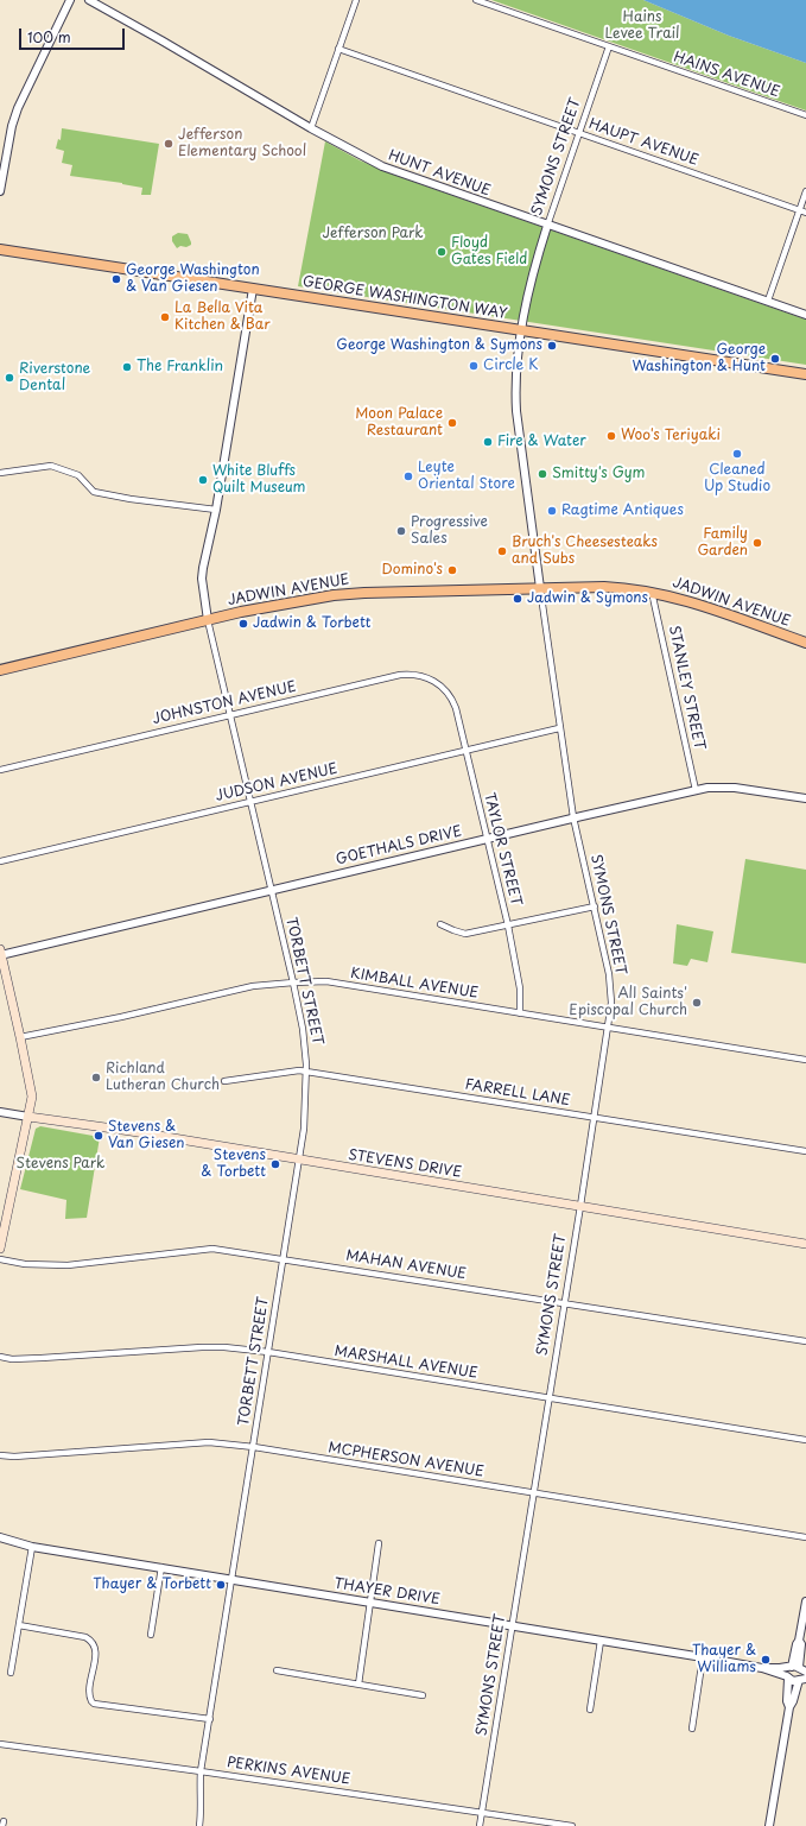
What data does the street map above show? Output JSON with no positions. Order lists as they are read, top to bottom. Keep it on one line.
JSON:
{"streets":{"main road":["GEORGE WASHINGTON WAY","JADWIN AVENUE","STEVENS DRIVE"],"street":["HAINS AVENUE","HAUPT AVENUE","SYMONS STREET","HUNT AVENUE","STANLEY STREET","JOHNSTON AVENUE","JUDSON AVENUE","GOETHALS DRIVE","TAYLOR STREET","TORBETT STREET","KIMBALL AVENUE","FARRELL LANE","MAHAN AVENUE","MARSHALL AVENUE","MCPHERSON AVENUE","THAYER DRIVE","PERKINS AVENUE"]},"crossings":[["HAINS AVENUE","SYMONS STREET"],["HAUPT AVENUE","SYMONS STREET"],["SYMONS STREET","HUNT AVENUE"],["SYMONS STREET","GEORGE WASHINGTON WAY"],["SYMONS STREET","JADWIN AVENUE"],["SYMONS STREET","JUDSON AVENUE"],["SYMONS STREET","GOETHALS DRIVE"],["SYMONS STREET","KIMBALL AVENUE"],["SYMONS STREET","FARRELL LANE"],["SYMONS STREET","STEVENS DRIVE"],["SYMONS STREET","MAHAN AVENUE"],["SYMONS STREET","MARSHALL AVENUE"],["SYMONS STREET","MCPHERSON AVENUE"],["SYMONS STREET","THAYER DRIVE"],["SYMONS STREET","PERKINS AVENUE"],["GEORGE WASHINGTON WAY","TORBETT STREET"],["JADWIN AVENUE","STANLEY STREET"],["JADWIN AVENUE","TORBETT STREET"],["STANLEY STREET","GOETHALS DRIVE"],["JOHNSTON AVENUE","TAYLOR STREET"],["JOHNSTON AVENUE","TORBETT STREET"],["JUDSON AVENUE","TAYLOR STREET"],["JUDSON AVENUE","TORBETT STREET"],["GOETHALS DRIVE","TAYLOR STREET"],["GOETHALS DRIVE","TORBETT STREET"],["TAYLOR STREET","KIMBALL AVENUE"],["TORBETT STREET","KIMBALL AVENUE"],["TORBETT STREET","FARRELL LANE"],["TORBETT STREET","STEVENS DRIVE"],["TORBETT STREET","MAHAN AVENUE"],["TORBETT STREET","MARSHALL AVENUE"],["TORBETT STREET","MCPHERSON AVENUE"],["TORBETT STREET","THAYER DRIVE"],["TORBETT STREET","PERKINS AVENUE"]],"parks":["Hains Levee Trail","Jefferson Park","Stevens Park"],"places":["Jefferson Elementary School","Floyd Gates Field","George Washington & Van Giesen","La Bella Vita Kitchen & Bar","George Washington & Symons","George Washington & Hunt","Circle K","The Franklin","Riverstone Dental","Moon Palace Restaurant","Woo's Teriyaki","Fire & Water","Cleaned Up Studio","Smitty's Gym","Leyte Oriental Store","White Bluffs Quilt Museum","Ragtime Antiques","Progressive Sales","Family Garden","Bruch's Cheesesteaks and Subs","Domino's","Jadwin & Symons","Jadwin & Torbett","All Saints' Episcopal Church","Richland Lutheran Church","Stevens & Van Giesen","Stevens & Torbett","Thayer & Torbett","Thayer & Williams"],"scale_bar":"100 m"}
